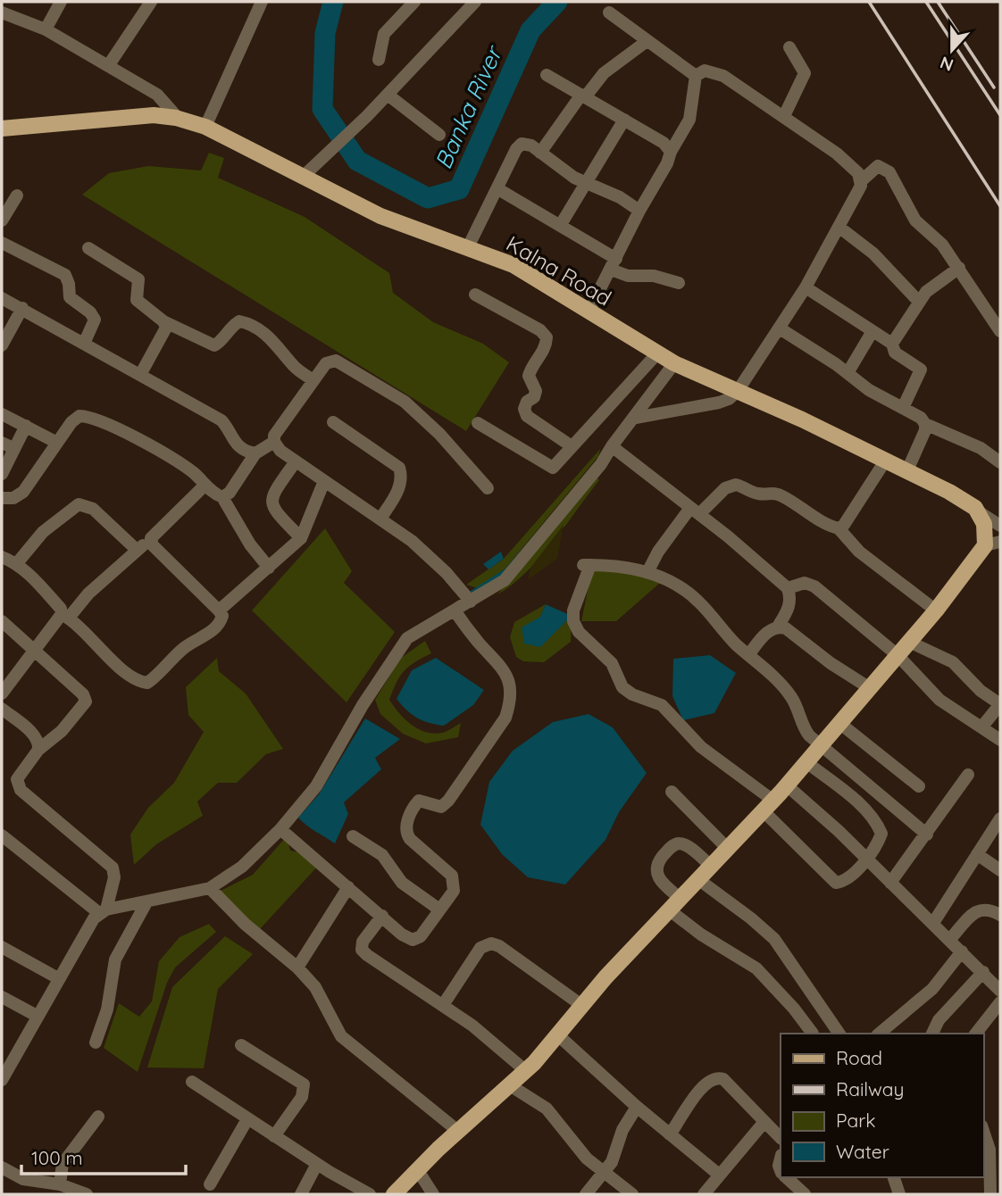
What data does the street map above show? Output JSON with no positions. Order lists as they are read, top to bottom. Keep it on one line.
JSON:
{"streets":{"main road":["Kalna Road"]},"water":["Banka River"],"legend":["Road","Railway","Park","Water"],"scale_bar":"100 m","north":"bottom"}
